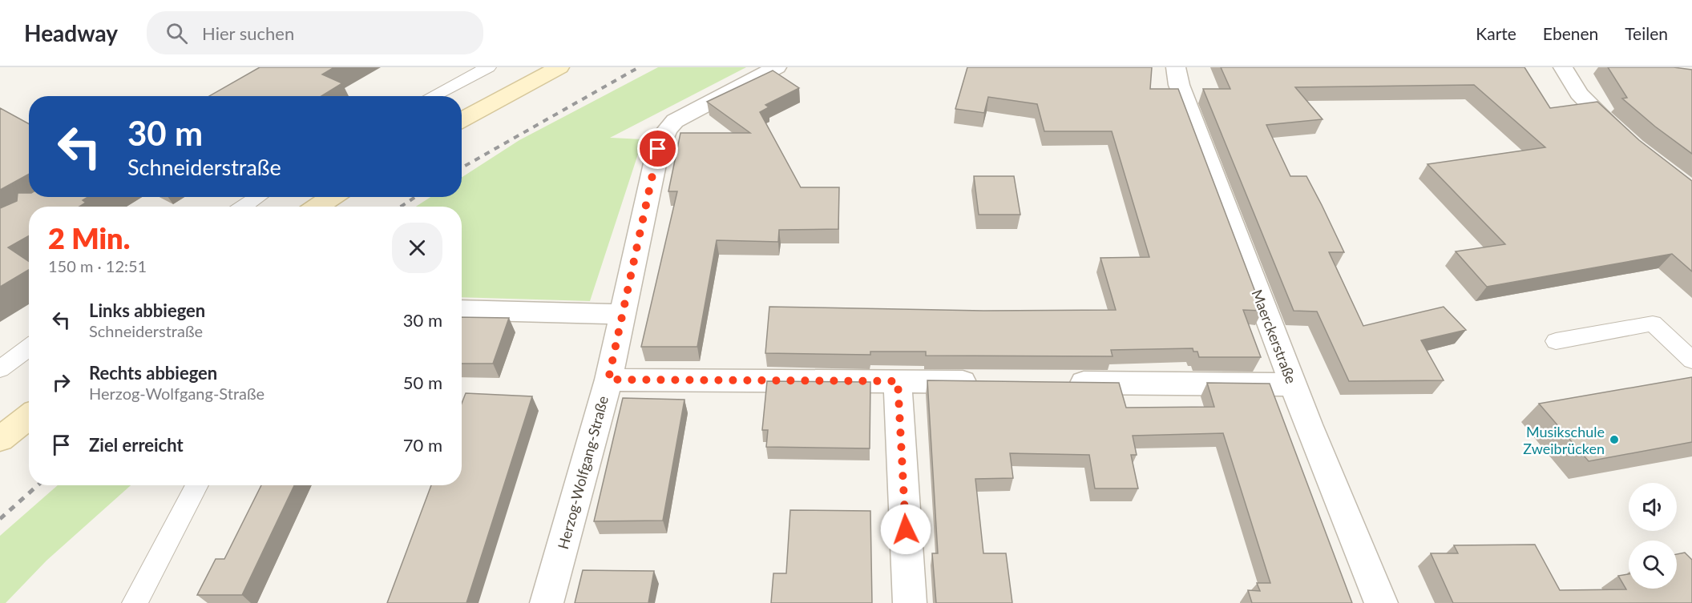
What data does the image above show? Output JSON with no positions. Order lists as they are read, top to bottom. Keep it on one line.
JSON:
{"streets":{"street":["Maerckerstraße","Herzog-Wolfgang-Straße"]},"places":["Musikschule Zweibrücken"],"page":{"header":"Headway","search":"Hier suchen","nav":["Karte","Ebenen","Teilen"],"turn":["30 m","Schneiderstraße"],"heading":["2 Min.","150 m · 12:51"],"list":[{"name":"Links abbiegen","note":"Schneiderstraße","value":"30 m"},{"name":"Rechts abbiegen","note":"Herzog-Wolfgang-Straße","value":"50 m"},{"name":"Ziel erreicht","value":"70 m"}]}}
